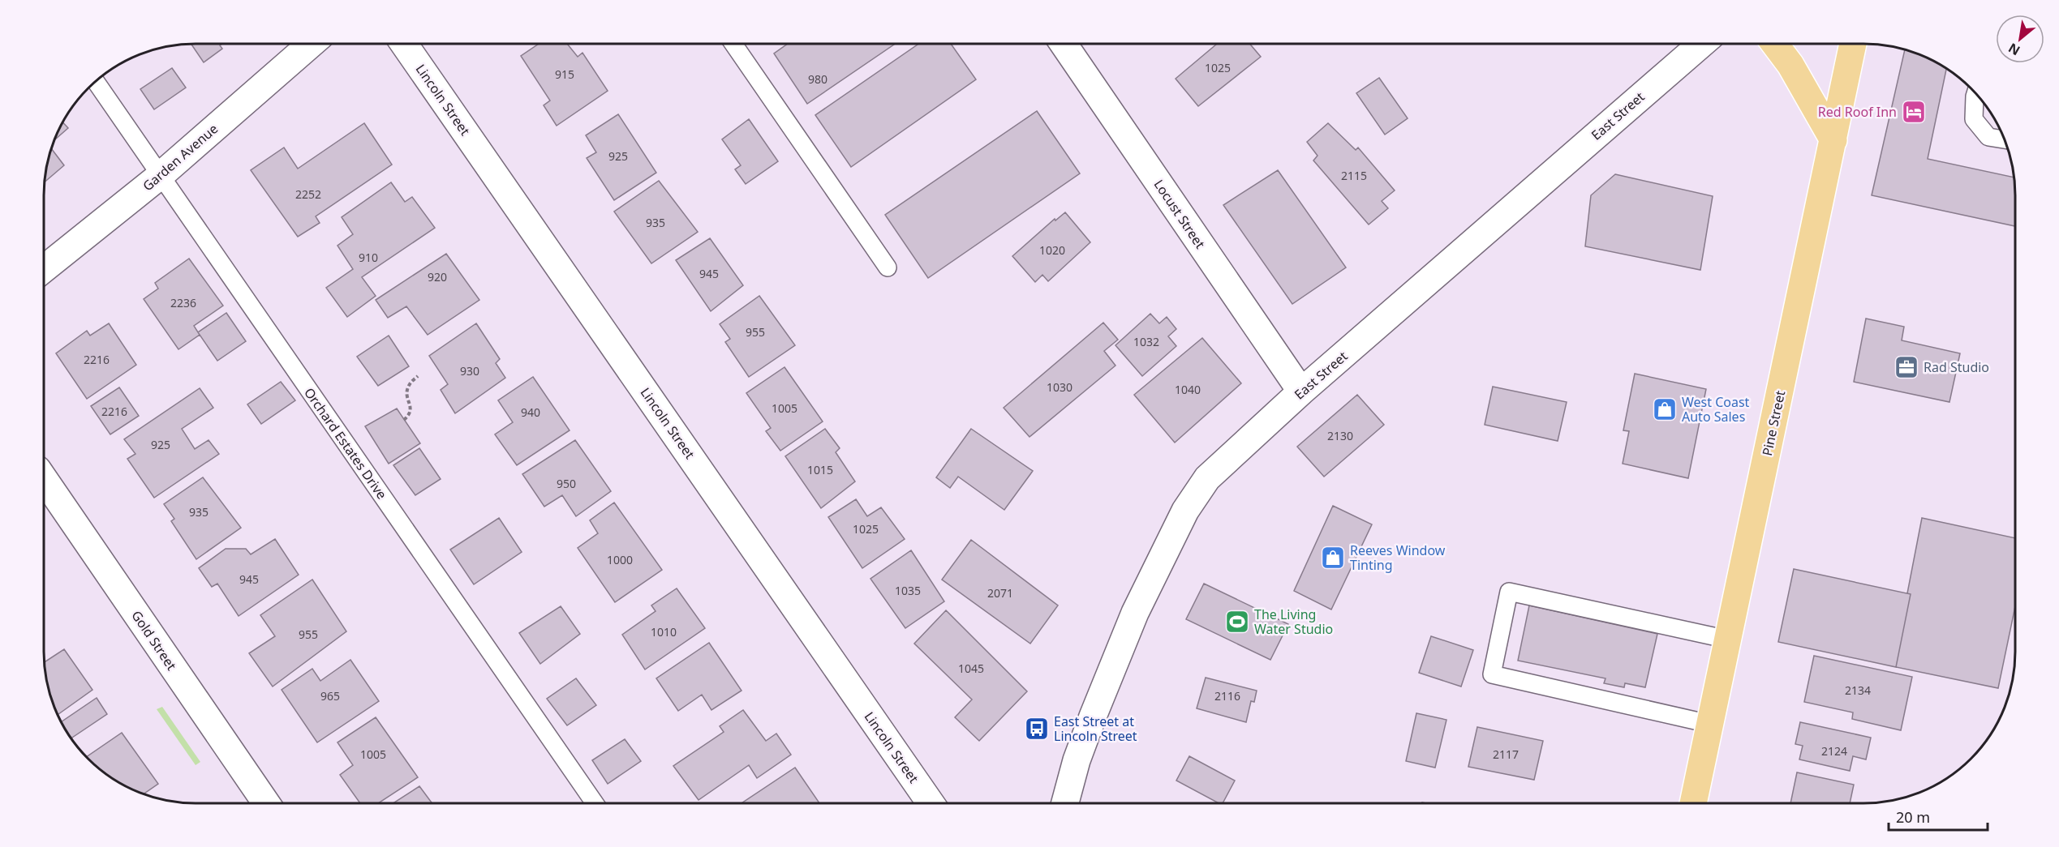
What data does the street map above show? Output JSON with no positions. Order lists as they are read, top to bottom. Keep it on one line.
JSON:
{"streets":{"main road":["Pine Street"],"street":["Lincoln Street","East Street","Garden Avenue","Locust Street","Gold Street"],"lane":["Orchard Estates Drive"]},"crossings":[["East Street","Locust Street"],["Garden Avenue","Orchard Estates Drive"]],"places":{"hotel":["Red Roof Inn"],"office":["Rad Studio"],"shop":["West Coast Auto Sales","Reeves Window Tinting"],"sports":["The Living Water Studio"],"bus stop":["East Street at Lincoln Street"]},"house_numbers":["1025","915","980","925","2115","2252","935","1020","910","945","920","2236","955","1032","2216","930","1030","1040","1005","2216","940","2130","925","1015","950","935","1025","1000","945","1035","2071","1010","955","1045","2134","965","2116","2124","1005","2117"],"scale_bar":"20 m","north":"bottom left"}
